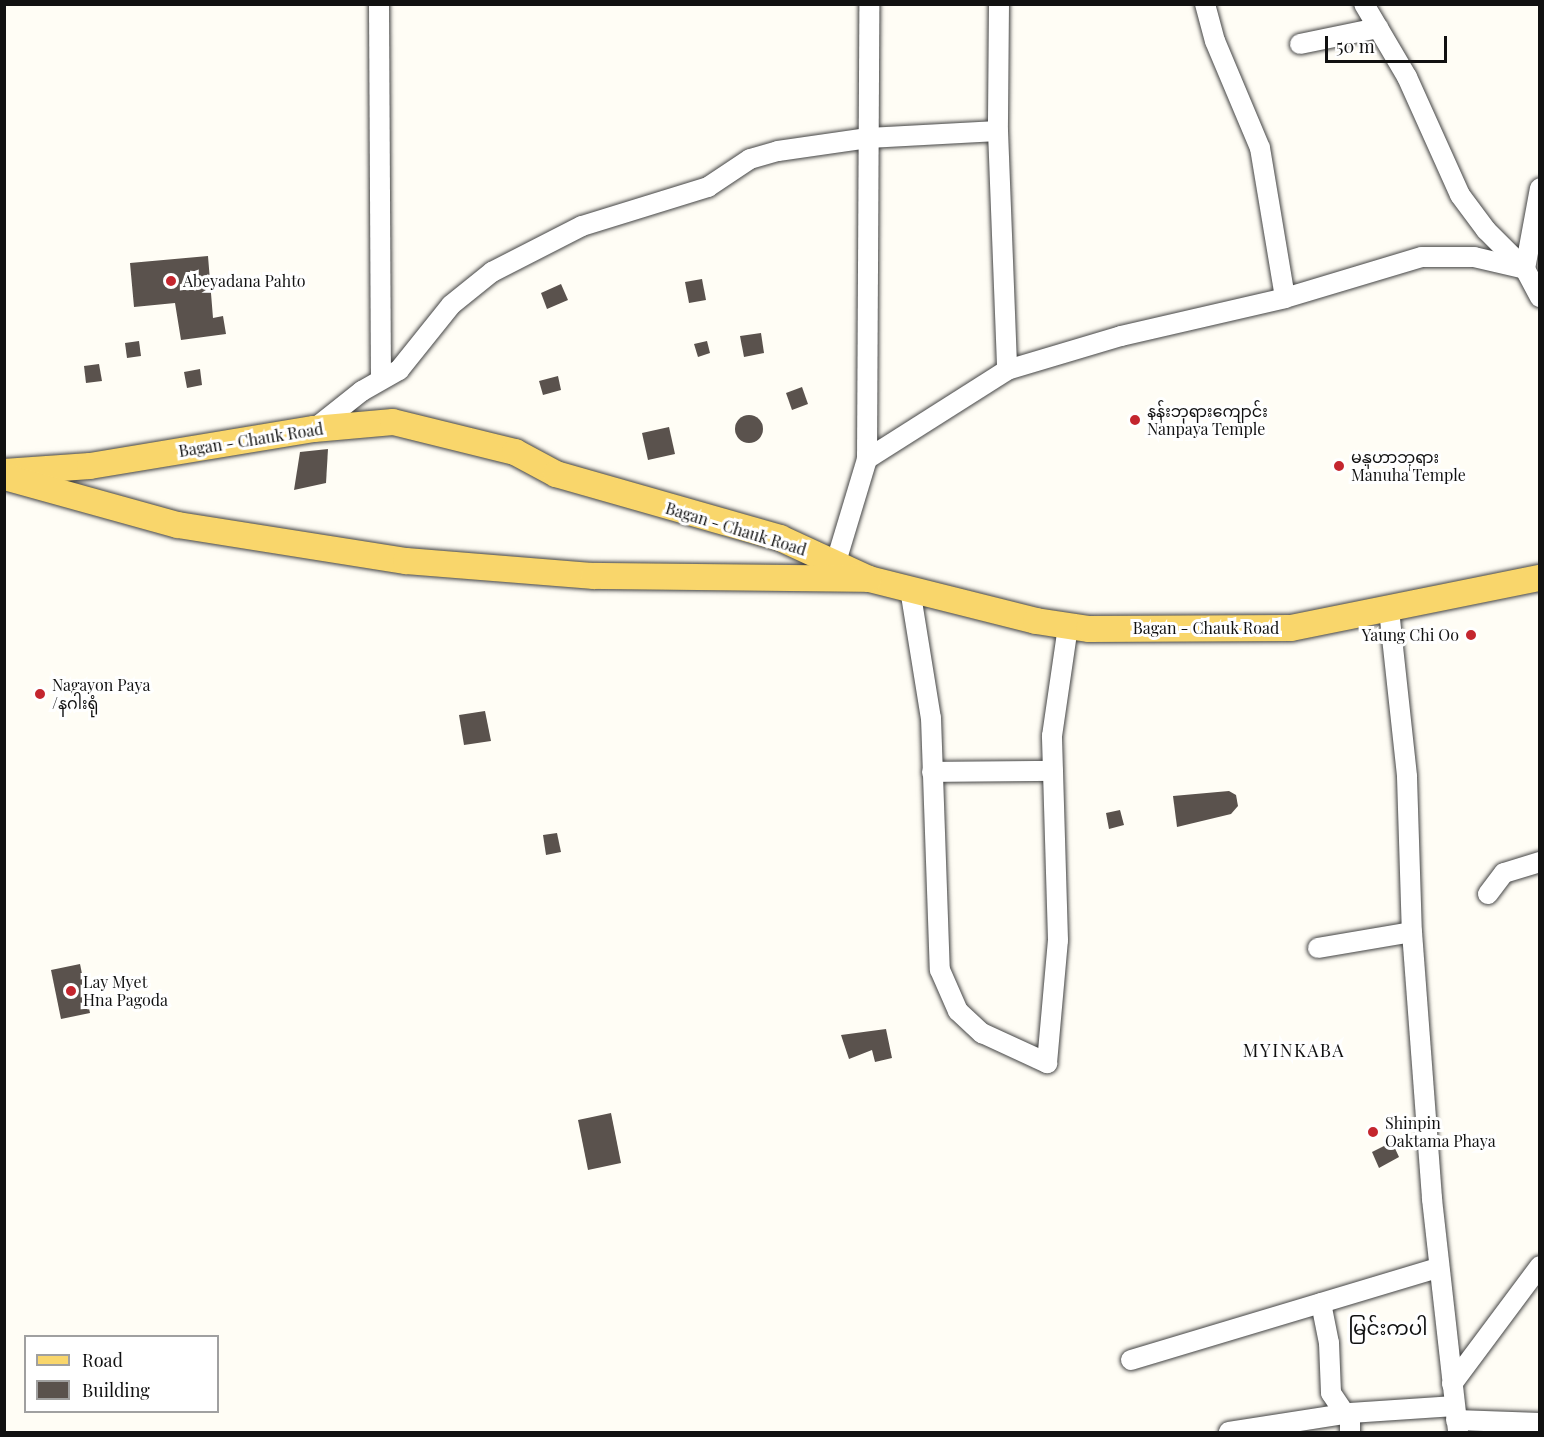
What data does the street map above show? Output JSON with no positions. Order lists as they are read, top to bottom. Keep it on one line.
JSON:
{"streets":{"main road":["Bagan - Chauk Road"]},"districts":["MYINKABA","မြင်းကပါ"],"places":["Abeyadana Pahto","နန်းဘုရားကျောင်း Nanpaya Temple","မနူဟာဘုရား Manuha Temple","Yaung Chi Oo","Nagayon Paya /နဂါးရုံ","Lay Myet Hna Pagoda","Shinpin Oaktama Phaya"],"legend":["Road","Building"],"scale_bar":"50 m"}
